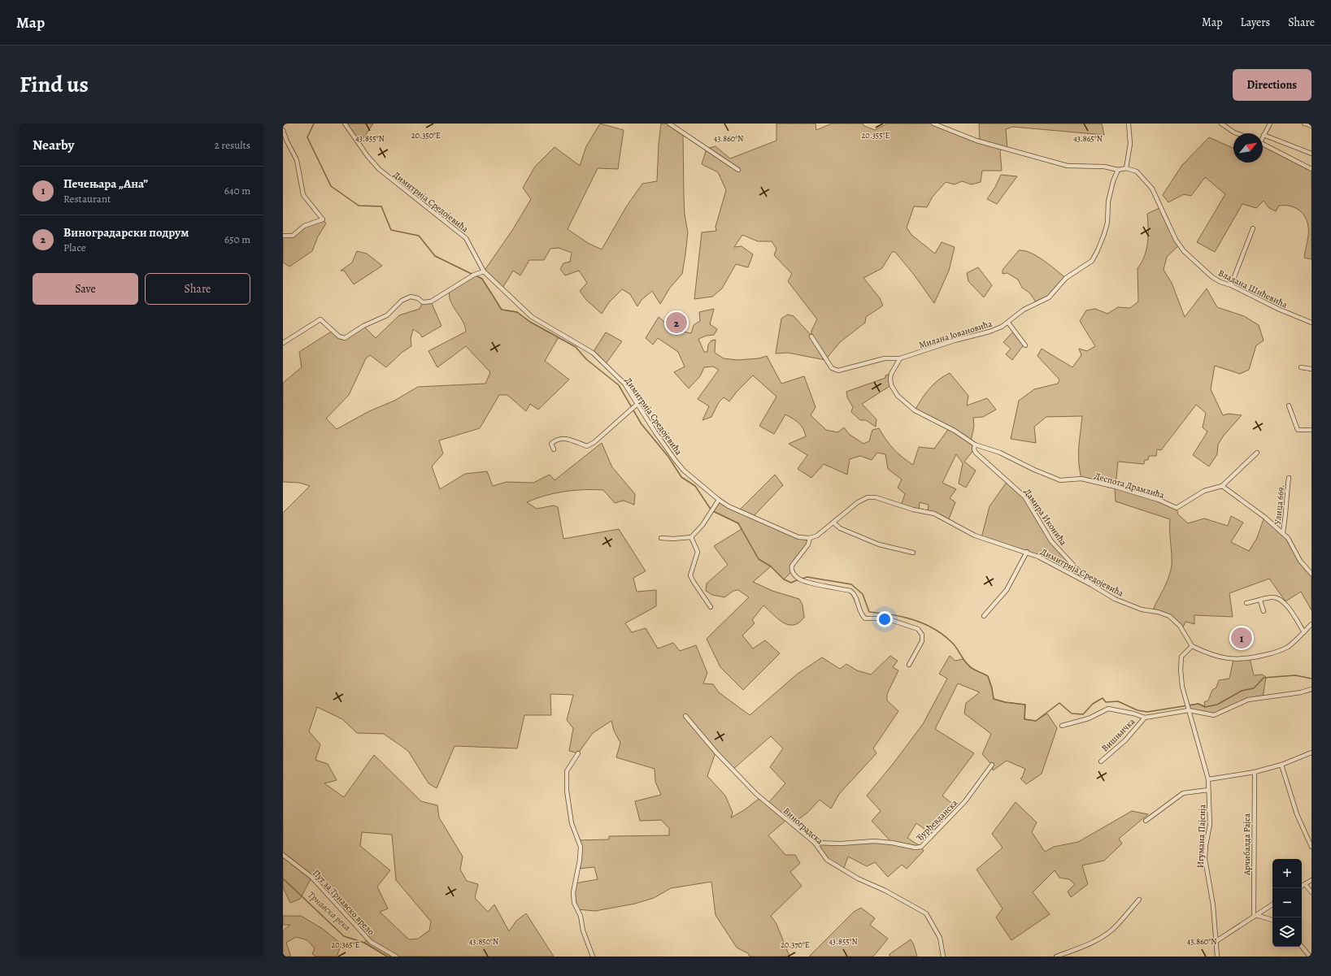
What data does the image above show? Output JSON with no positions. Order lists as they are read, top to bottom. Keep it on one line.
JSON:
{"streets":{"street":["Димитрија Средојевића","Владана Шићевића","Милана Јовановића","Деспота Драмлића","Улица 669.","Дамира Иконића","Вишњичка","Ђурђевданска","Виноградска","Игумана Пајсија","Арчибалда Рајса","Пут за Трнавско врело"]},"crossings":[["Димитрија Средојевића","Дамира Иконића"],["Димитрија Средојевића","Игумана Пајсија"],["Деспота Драмлића","Дамира Иконића"],["Ђурђевданска","Виноградска"]],"water":["Трнавска река"],"north":"top right","page":{"header":"Map","nav":["Map","Layers","Share"],"title":"Find us","buttons":["Directions",["Save","Share"]],"heading":["Nearby","2 results"],"list":[{"mark":"1","name":"Печењара „Ана”","note":"Restaurant","value":"640 m"},{"mark":"2","name":"Виноградарски подрум","note":"Place","value":"650 m"}],"pins":["2","1"],"map_buttons":["+","−"]},"coordinates":["20.350°E","20.355°E","43.865°N","43.855°N","43.860°N","43.850°N","20.365°E","20.370°E"]}
